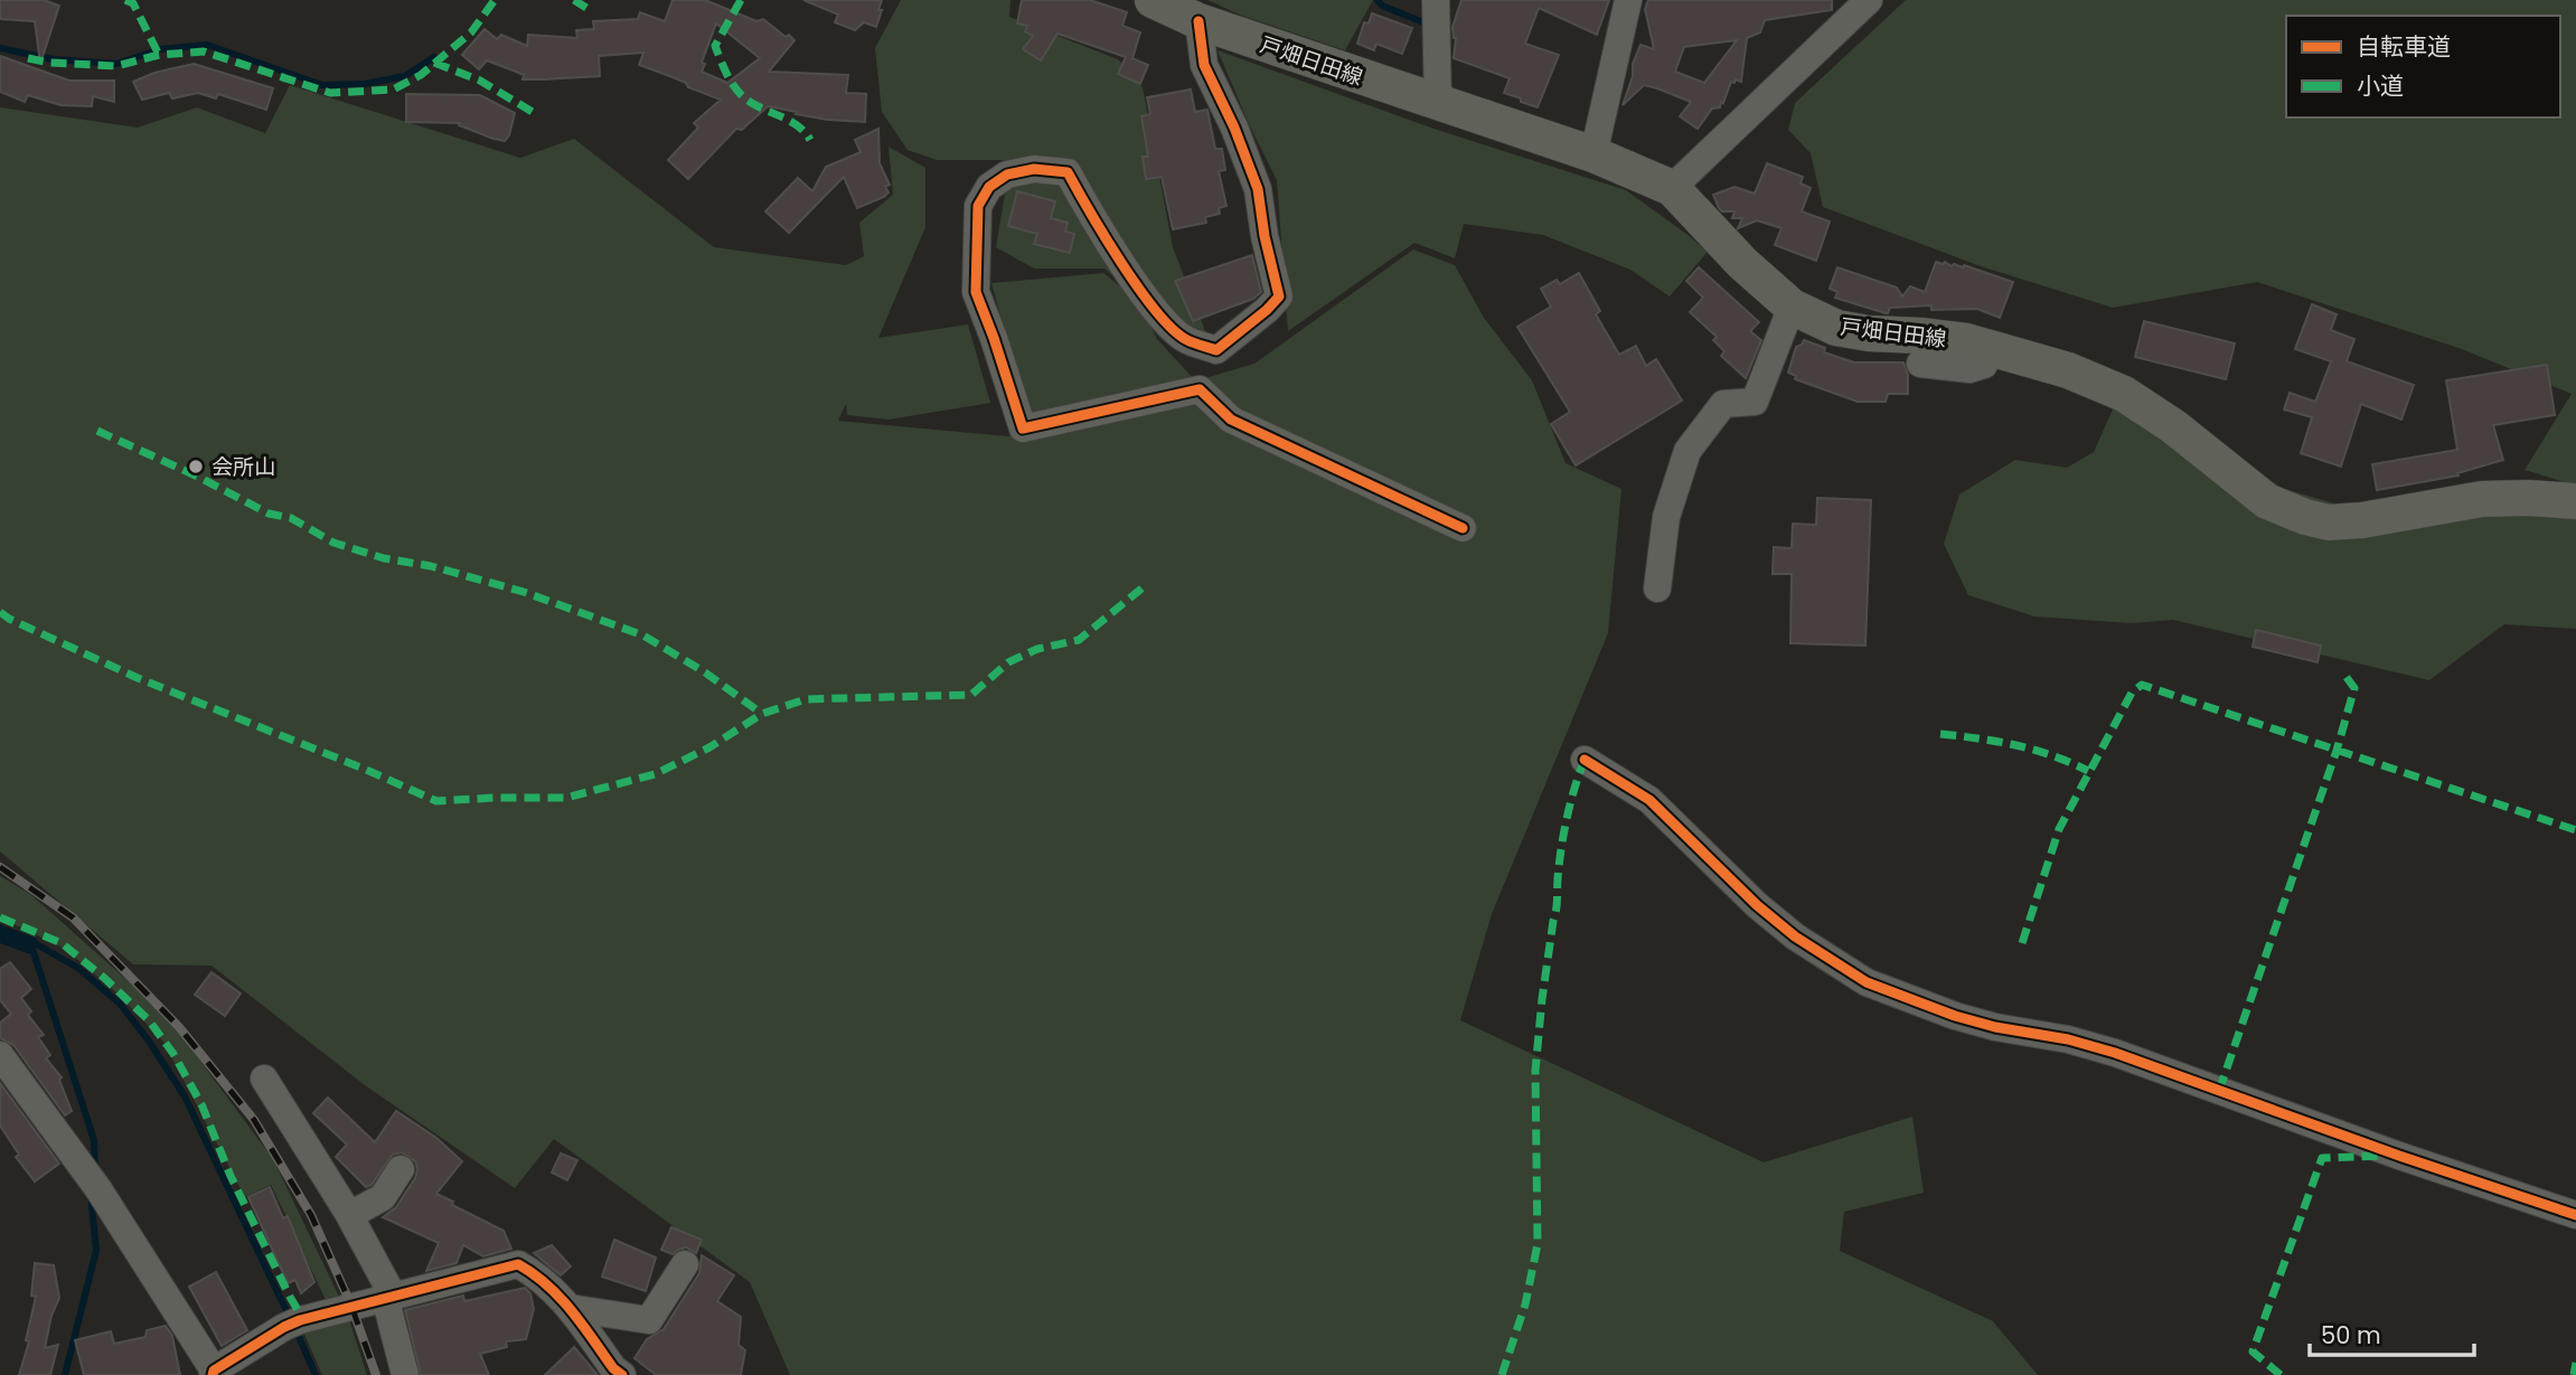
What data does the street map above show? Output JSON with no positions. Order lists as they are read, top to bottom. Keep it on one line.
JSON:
{"streets":{"main road":["戸畑日田線"]},"places":["会所山"],"legend":["自転車道","小道"],"scale_bar":"50 m"}
